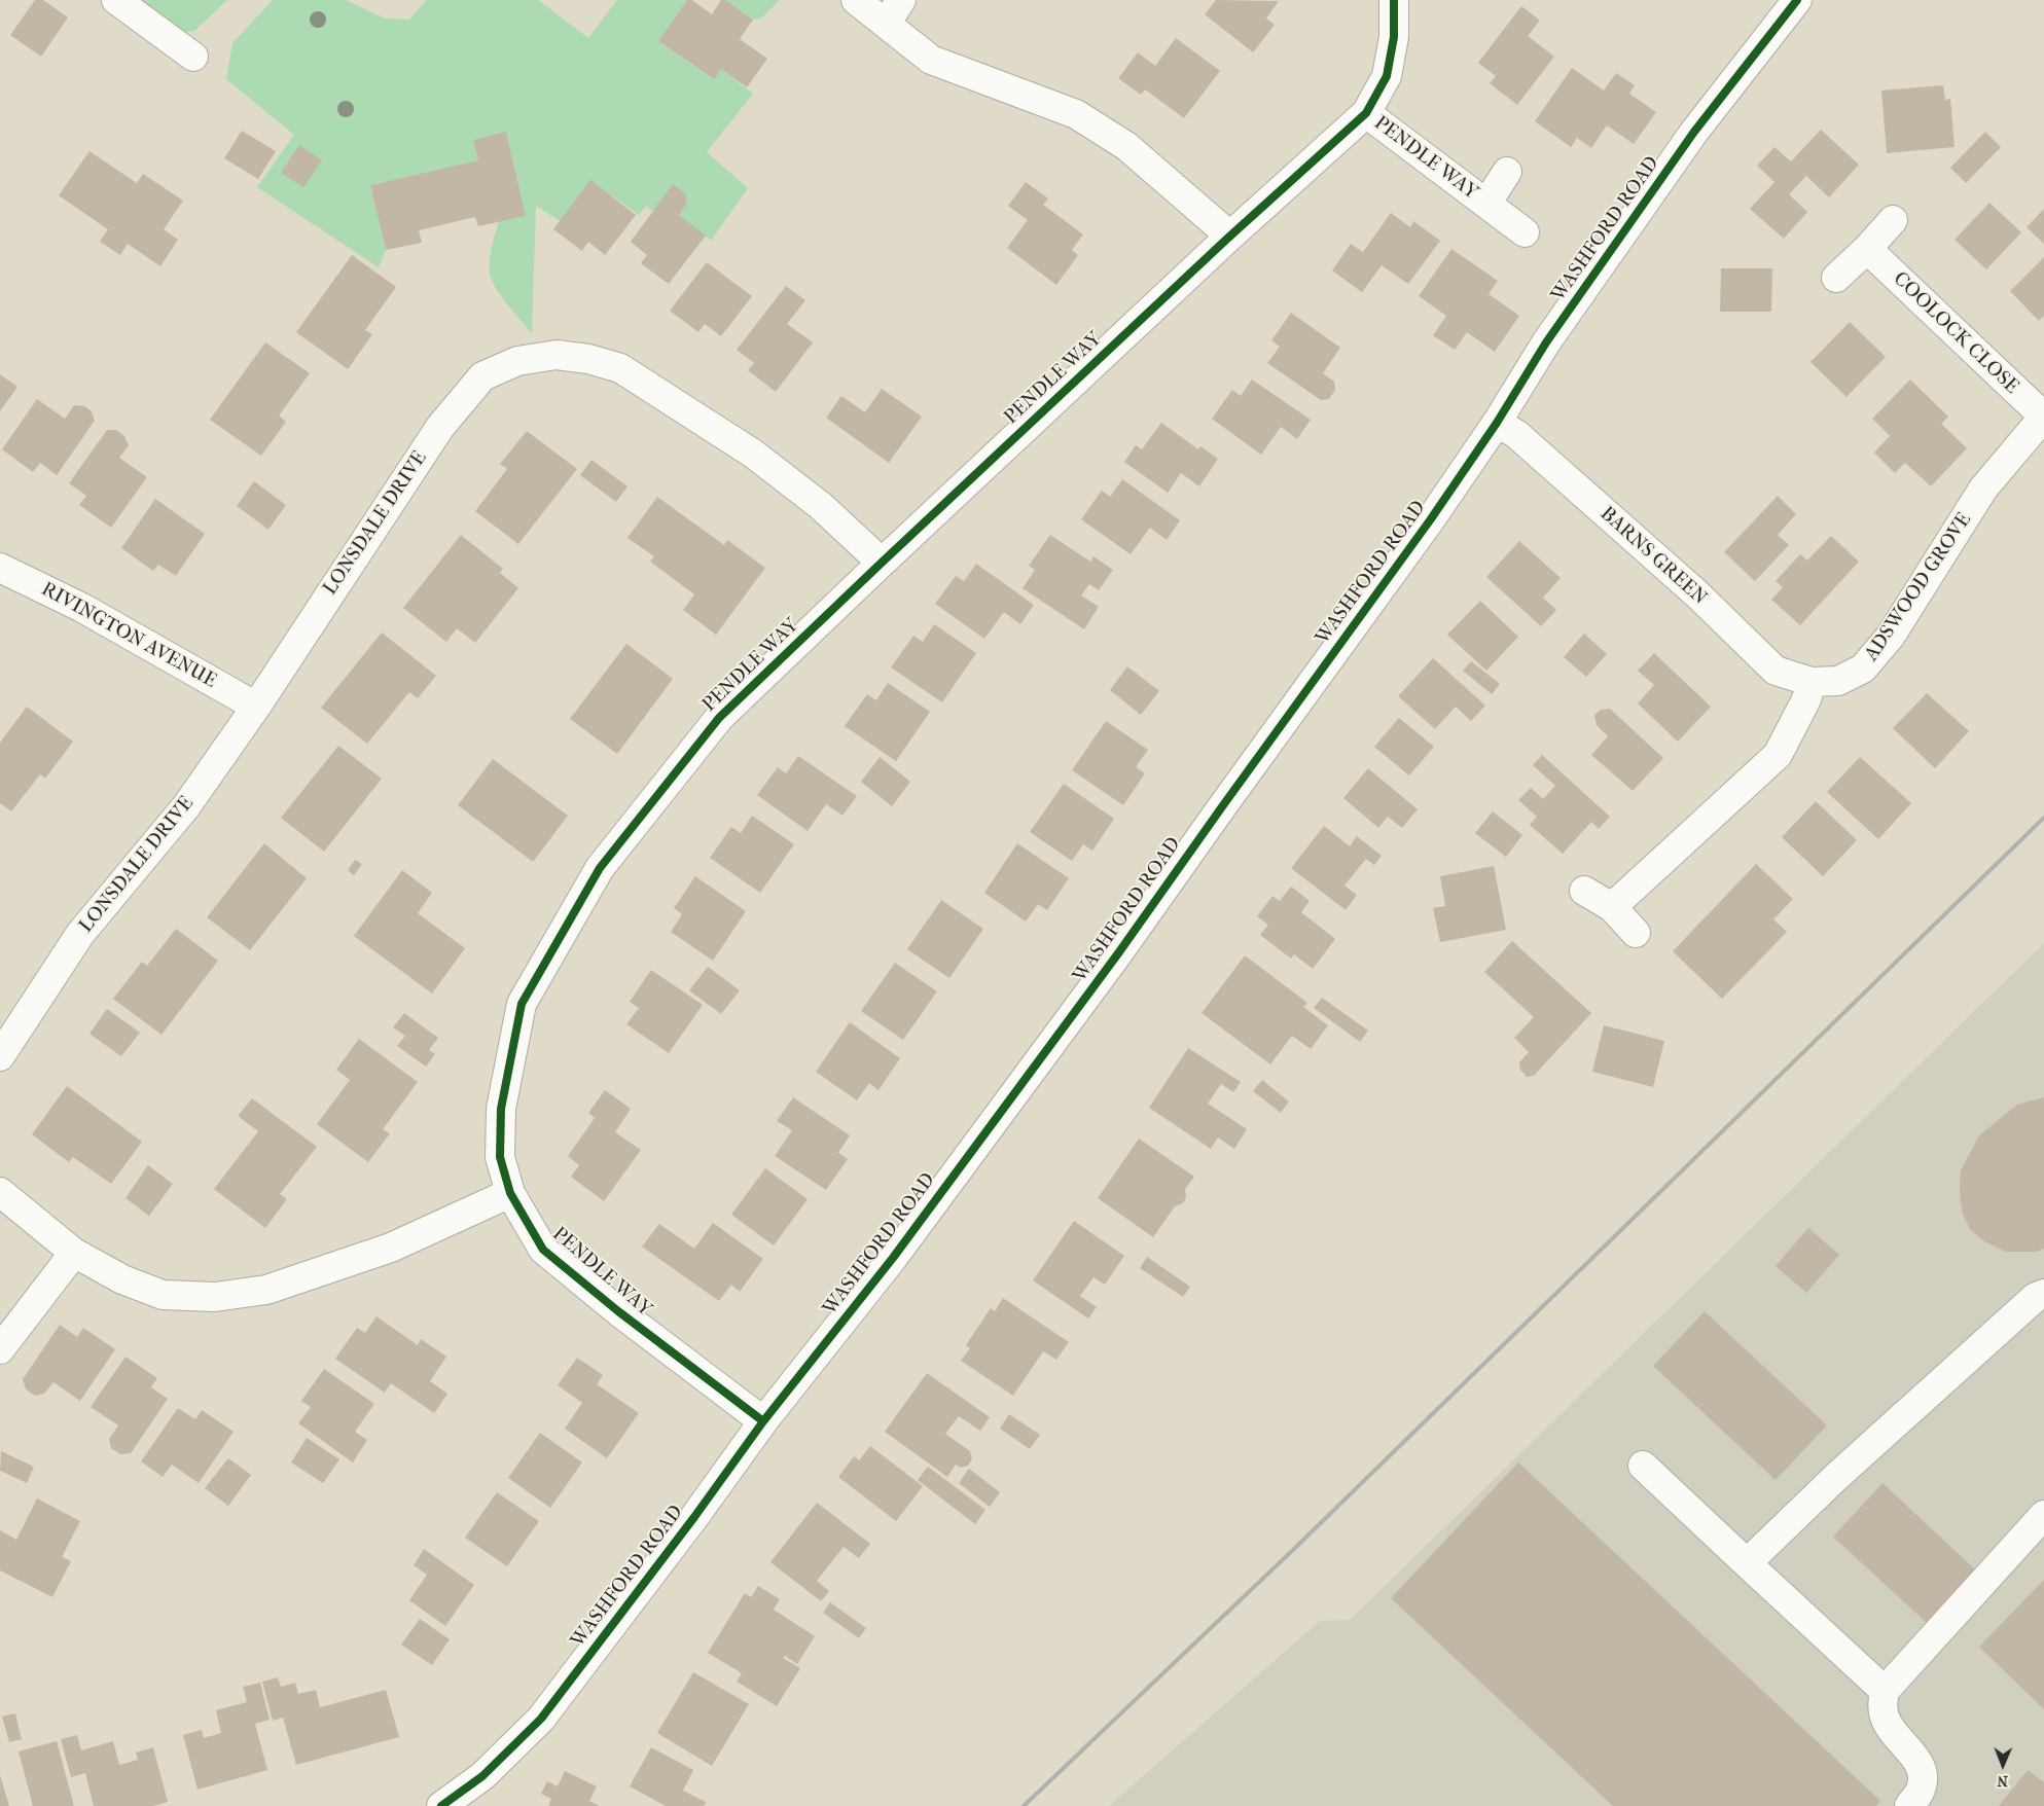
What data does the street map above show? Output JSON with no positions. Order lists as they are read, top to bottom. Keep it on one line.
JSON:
{"streets":{"street":["PENDLE WAY","WASHFORD ROAD","COOLOCK CLOSE","LONSDALE DRIVE","BARNS GREEN","ADSWOOD GROVE","RIVINGTON AVENUE"]},"crossings":[["PENDLE WAY","WASHFORD ROAD"],["PENDLE WAY","LONSDALE DRIVE"],["WASHFORD ROAD","BARNS GREEN"],["COOLOCK CLOSE","ADSWOOD GROVE"],["LONSDALE DRIVE","RIVINGTON AVENUE"],["BARNS GREEN","ADSWOOD GROVE"]],"north":"bottom"}
